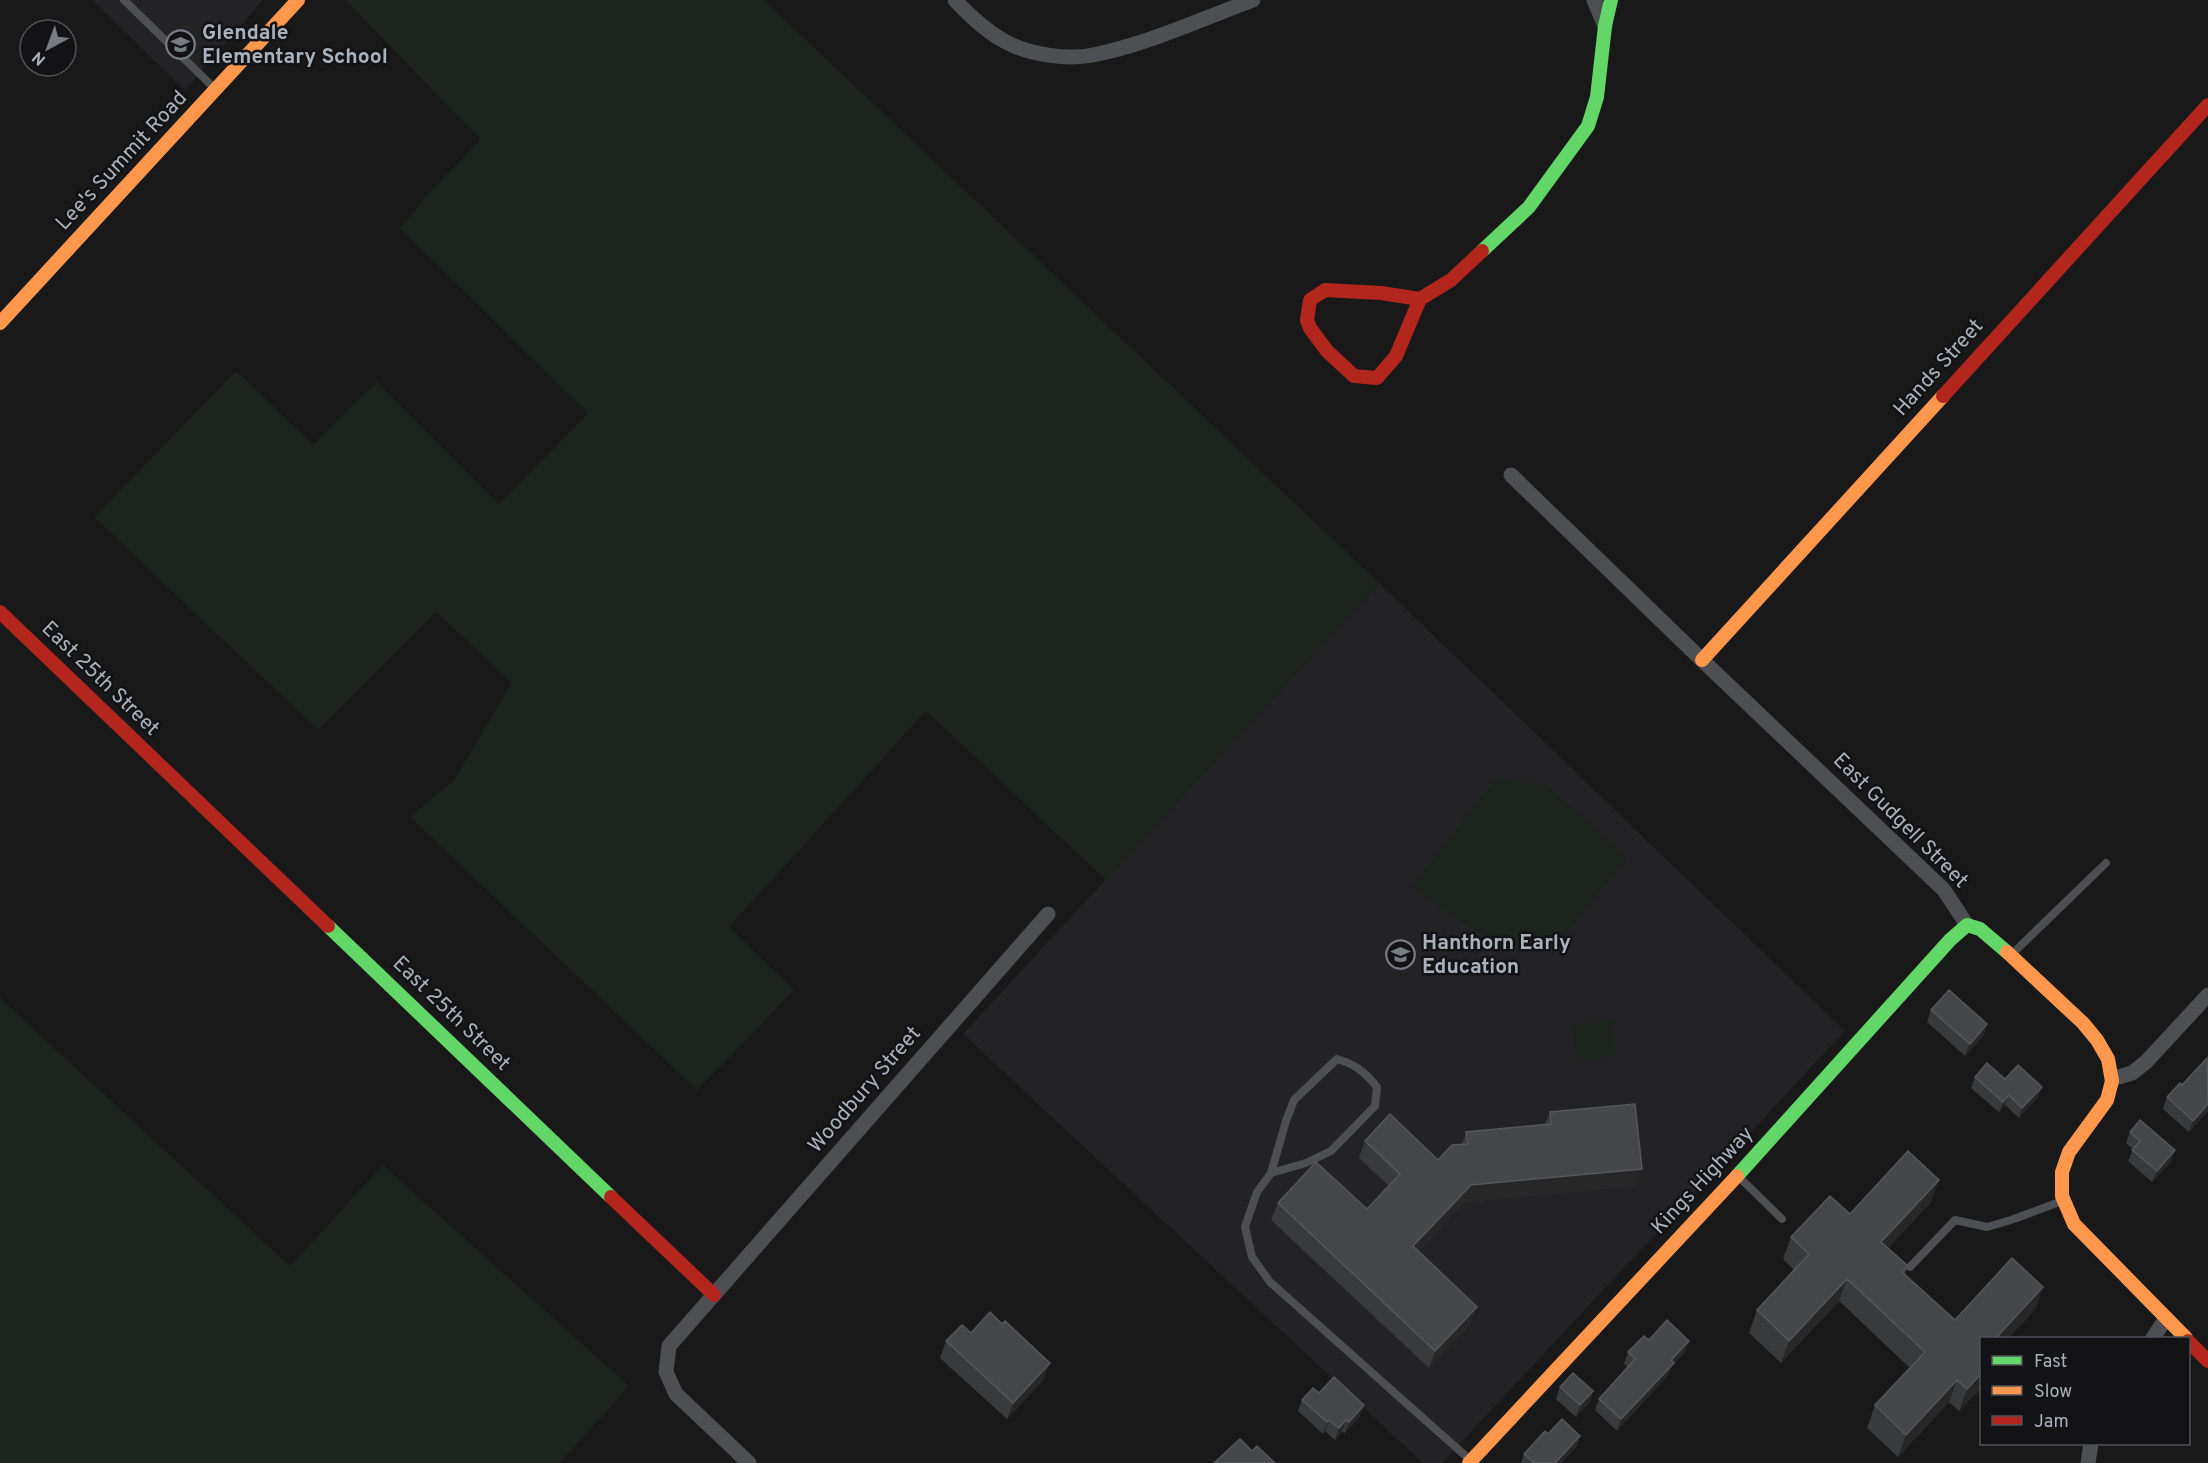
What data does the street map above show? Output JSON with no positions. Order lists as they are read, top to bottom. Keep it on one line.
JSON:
{"streets":{"street":["Lee's Summit Road","Hands Street","East 25th Street","East Gudgell Street","Woodbury Street","Kings Highway"]},"crossings":[["Hands Street","East Gudgell Street"],["East 25th Street","Woodbury Street"],["East Gudgell Street","Kings Highway"]],"places":{"school or university":["Glendale Elementary School","Hanthorn Early Education"]},"legend":["Fast","Slow","Jam"],"north":"bottom left"}
